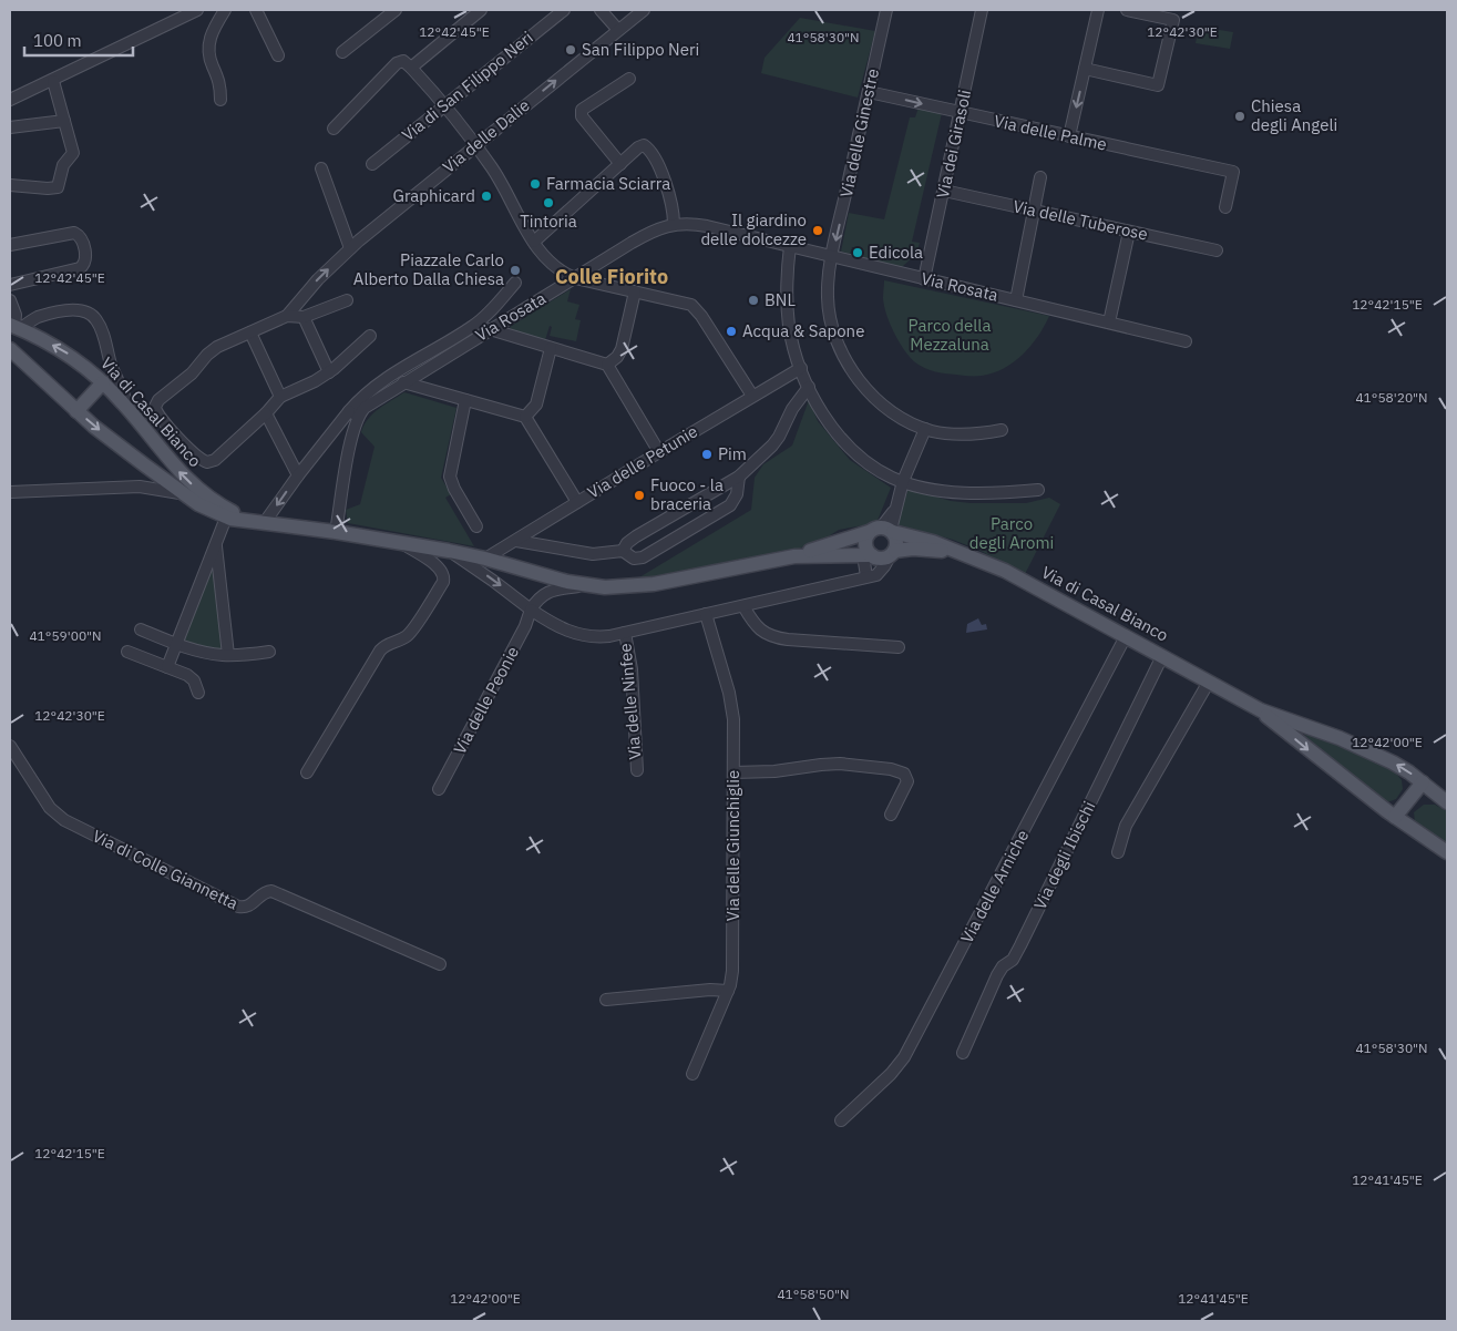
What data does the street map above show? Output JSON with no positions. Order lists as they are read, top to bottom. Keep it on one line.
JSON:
{"streets":{"main road":["Via di Casal Bianco"],"street":["Via di San Filippo Neri","Via delle Ginestre","Via delle Palme","Via delle Dalie","Via dei Girasoli","Via delle Tuberose","Via Rosata","Via delle Petunie","Via delle Peonie","Via delle Ninfee","Via delle Giunchiglie","Via degli Ibischi","Via di Colle Giannetta","Via delle Arniche"]},"crossings":[["Via delle Ginestre","Via delle Palme"],["Via delle Ginestre","Via Rosata"],["Via delle Palme","Via dei Girasoli"],["Via dei Girasoli","Via delle Tuberose"],["Via dei Girasoli","Via Rosata"],["Via Rosata","Via di Casal Bianco"],["Via di Casal Bianco","Via delle Petunie"],["Via di Casal Bianco","Via delle Peonie"],["Via di Casal Bianco","Via delle Ninfee"],["Via di Casal Bianco","Via delle Giunchiglie"],["Via di Casal Bianco","Via degli Ibischi"],["Via di Casal Bianco","Via delle Arniche"]],"districts":["Colle Fiorito"],"parks":["Parco della Mezzaluna","Parco degli Aromi"],"places":["San Filippo Neri","Chiesa degli Angeli","Farmacia Sciarra","Graphicard","Tintoria","Il giardino delle dolcezze","Edicola","Piazzale Carlo Alberto Dalla Chiesa","BNL","Acqua & Sapone","Pim","Fuoco - la braceria"],"scale_bar":"100 m","coordinates":["12°42'45\"E","12°42'30\"E","41°58'30\"N","12°42'15\"E","41°58'20\"N","41°59'00\"N","12°42'00\"E","12°41'45\"E","41°58'50\"N"]}
